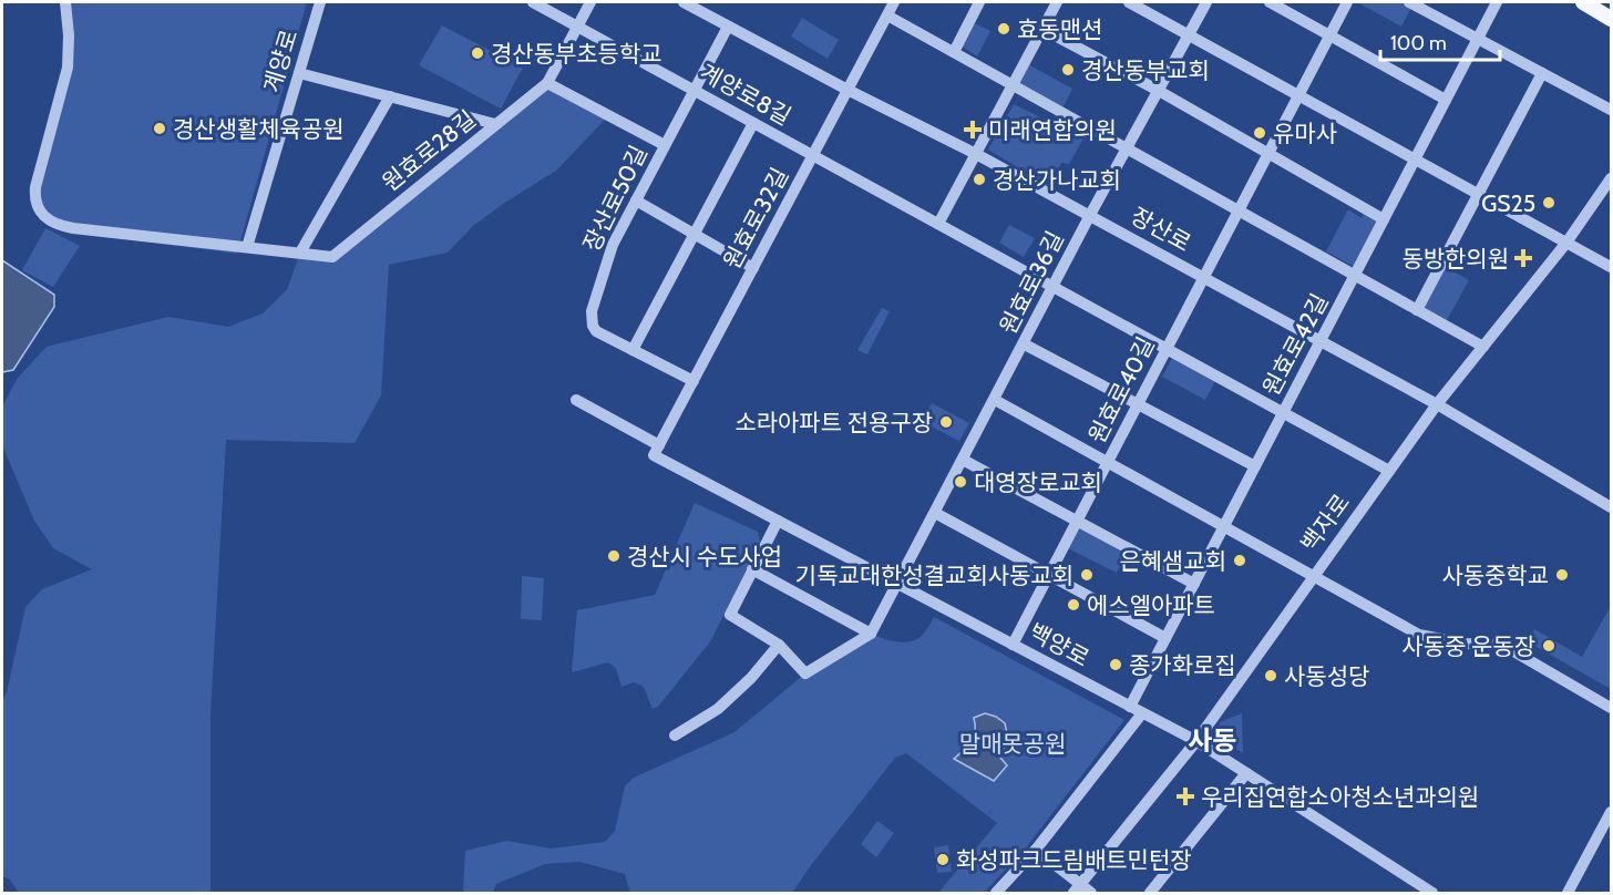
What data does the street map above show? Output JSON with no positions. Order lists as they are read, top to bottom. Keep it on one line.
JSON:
{"streets":{"street":["계양로","계양로8길","원효로28길","장산로50길","원효로32길","장산로","원효로36길","원효로42길","원효로40길","백자로","백양로"]},"crossings":[["계양로","원효로28길"],["계양로8길","원효로28길"],["계양로8길","장산로50길"],["계양로8길","원효로32길"],["계양로8길","원효로36길"],["계양로8길","원효로42길"],["계양로8길","원효로40길"],["계양로8길","백자로"],["장산로50길","원효로32길"],["장산로50길","장산로"],["원효로32길","장산로"],["원효로32길","백양로"],["장산로","원효로36길"],["장산로","원효로42길"],["장산로","원효로40길"],["장산로","백자로"],["원효로36길","백양로"],["원효로42길","백양로"],["원효로40길","백양로"],["백자로","백양로"]],"districts":["사동"],"parks":["말매못공원"],"places":{"other":["효동맨션","경산동부초등학교","경산동부교회","경산생활체육공원","유마사","경산가나교회","GS25","소라아파트 전용구장","대영장로교회","경산시 수도사업","은혜샘교회","기독교대한성결교회사동교회","사동중학교","에스엘아파트","사동중 운동장","종가화로집","사동성당","화성파크드림배트민턴장"],"health":["미래연합의원","동방한의원","우리집연합소아청소년과의원"]},"scale_bar":"100 m"}
